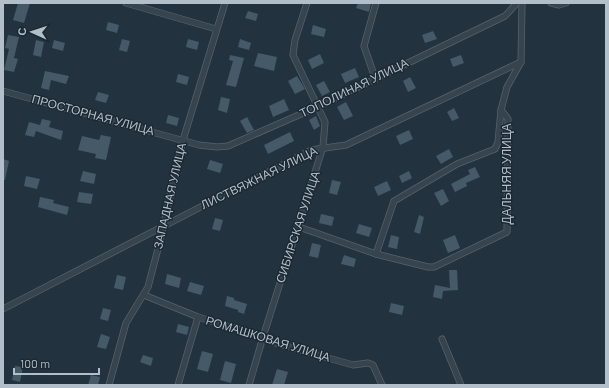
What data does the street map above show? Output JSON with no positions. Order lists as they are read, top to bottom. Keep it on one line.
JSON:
{"streets":{"street":["ТОПОЛИНАЯ УЛИЦА","ПРОСТОРНАЯ УЛИЦА","ДАЛЬНЯЯ УЛИЦА","ЛИСТВЯЖНАЯ УЛИЦА","ЗАПАДНАЯ УЛИЦА","СИБИРСКАЯ УЛИЦА","РОМАШКОВАЯ УЛИЦА"]},"crossings":[["ТОПОЛИНАЯ УЛИЦА","ПРОСТОРНАЯ УЛИЦА"],["ТОПОЛИНАЯ УЛИЦА","ЗАПАДНАЯ УЛИЦА"],["ТОПОЛИНАЯ УЛИЦА","СИБИРСКАЯ УЛИЦА"],["ПРОСТОРНАЯ УЛИЦА","ЗАПАДНАЯ УЛИЦА"],["ДАЛЬНЯЯ УЛИЦА","ЛИСТВЯЖНАЯ УЛИЦА"],["ЛИСТВЯЖНАЯ УЛИЦА","ЗАПАДНАЯ УЛИЦА"],["ЛИСТВЯЖНАЯ УЛИЦА","СИБИРСКАЯ УЛИЦА"],["ЗАПАДНАЯ УЛИЦА","РОМАШКОВАЯ УЛИЦА"],["СИБИРСКАЯ УЛИЦА","РОМАШКОВАЯ УЛИЦА"]],"scale_bar":"100 m","north":"left"}
